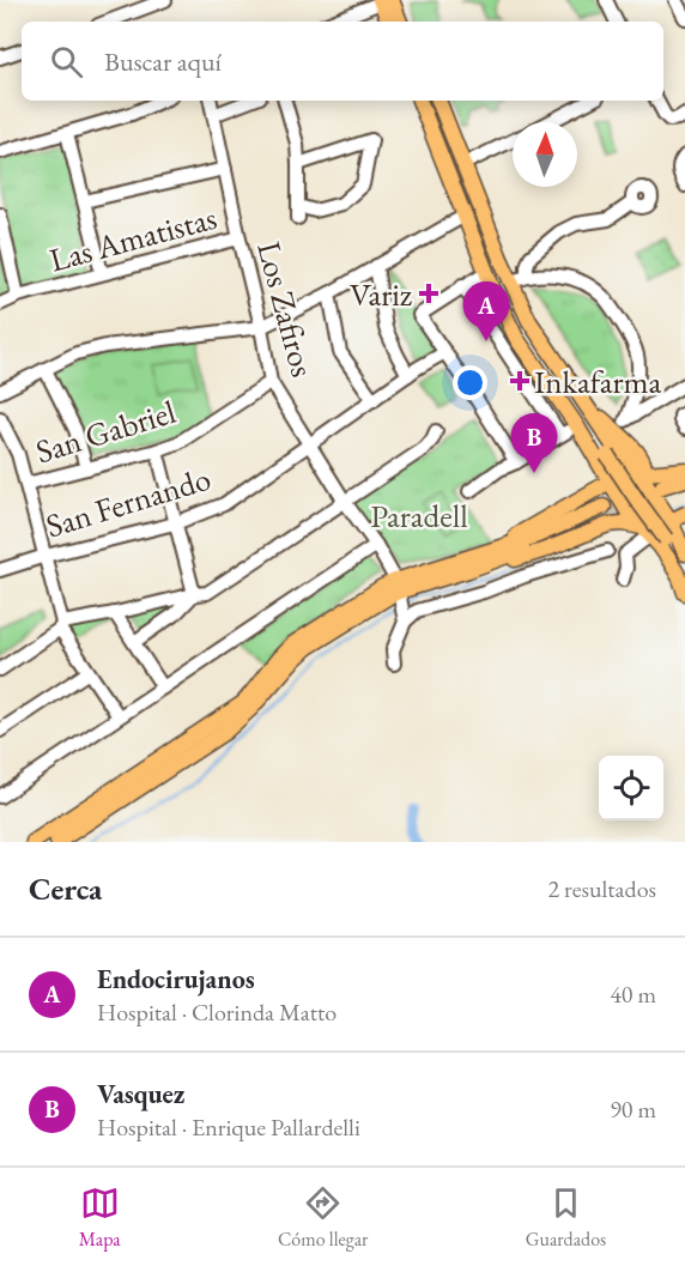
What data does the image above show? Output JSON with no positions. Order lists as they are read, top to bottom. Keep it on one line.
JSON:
{"streets":{"street":["Las Amatistas","Los Zafiros","San Gabriel","San Fernando"]},"crossings":[["Las Amatistas","Los Zafiros"],["Los Zafiros","San Gabriel"],["Los Zafiros","San Fernando"]],"parks":["Paradell"],"places":{"health":["Variz","Inkafarma"]},"north":"top","page":{"search":"Buscar aquí","pins":["A","B"],"heading":["Cerca","2 resultados"],"list":[{"mark":"A","name":"Endocirujanos","note":"Hospital · Clorinda Matto","value":"40 m"},{"mark":"B","name":"Vasquez","note":"Hospital · Enrique Pallardelli","value":"90 m"}],"nav":["Mapa","Cómo llegar","Guardados"]}}
